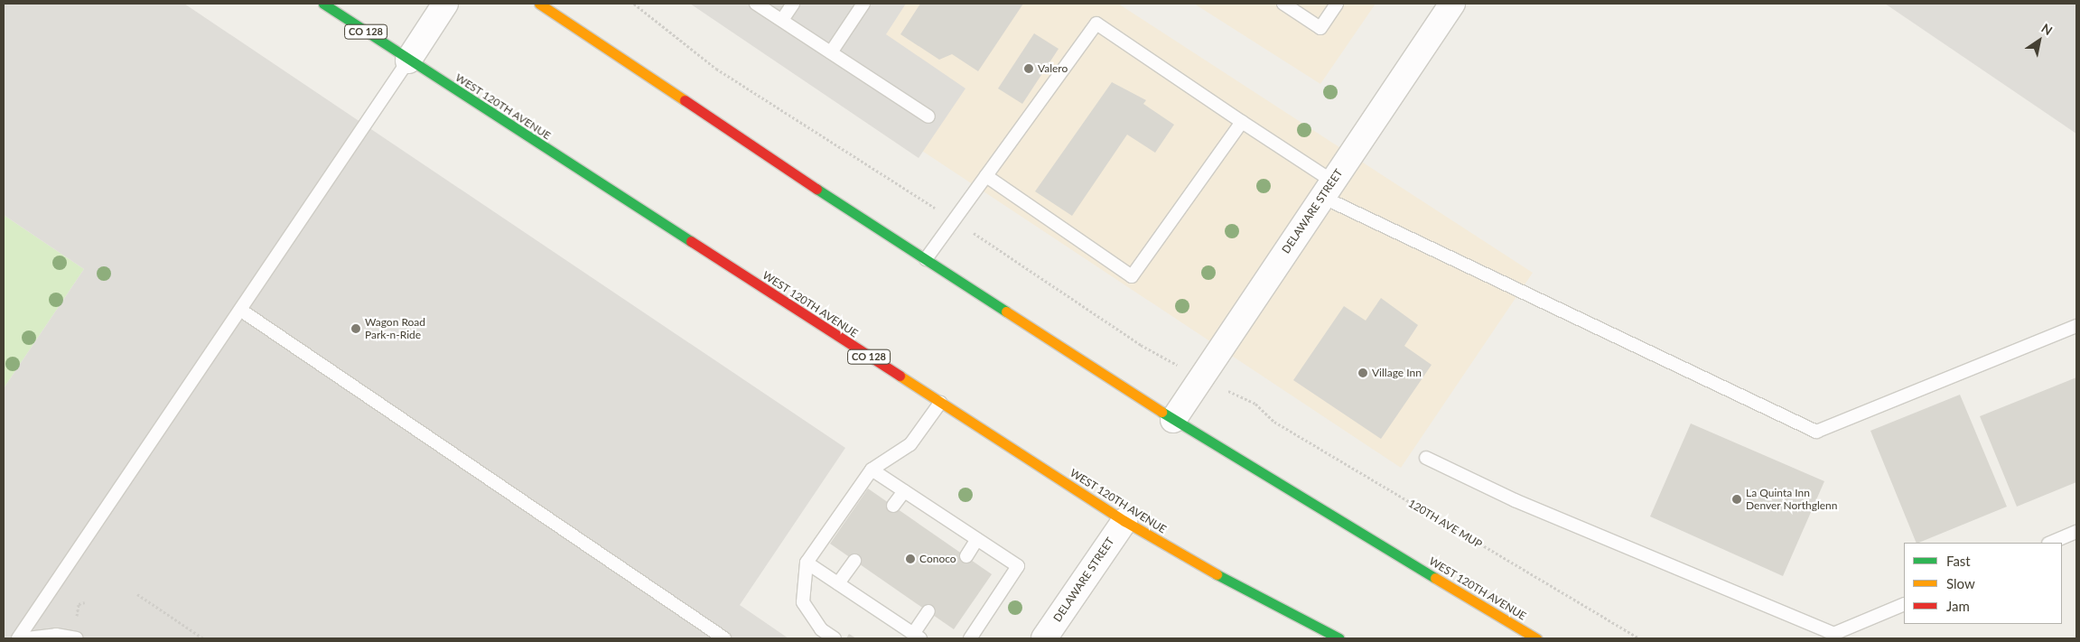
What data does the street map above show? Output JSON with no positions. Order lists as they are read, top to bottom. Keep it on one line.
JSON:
{"streets":{"main road":["CO 128","WEST 120TH AVENUE"],"street":["DELAWARE STREET"],"path":["120TH AVE MUP"]},"crossings":[["WEST 120TH AVENUE","DELAWARE STREET"]],"places":["Valero","Wagon Road Park-n-Ride","Village Inn","La Quinta Inn Denver Northglenn","Conoco"],"legend":["Fast","Slow","Jam"],"north":"top right"}
